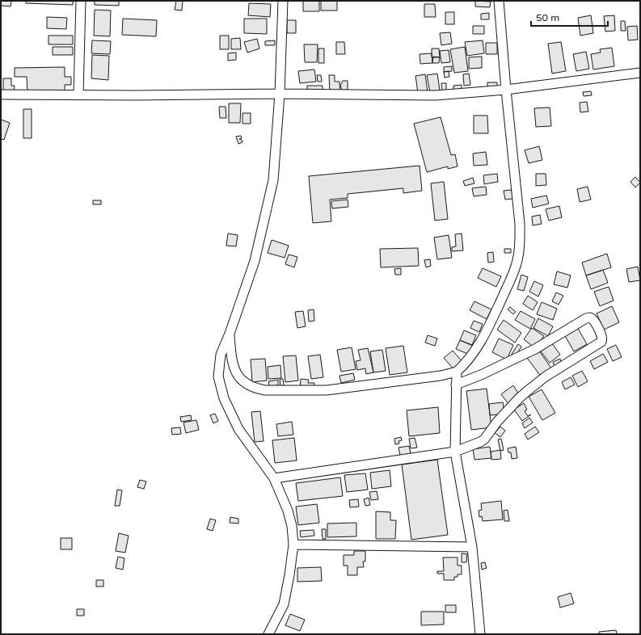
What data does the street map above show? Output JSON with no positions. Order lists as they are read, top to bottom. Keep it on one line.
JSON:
{"scale_bar":"50 m"}
